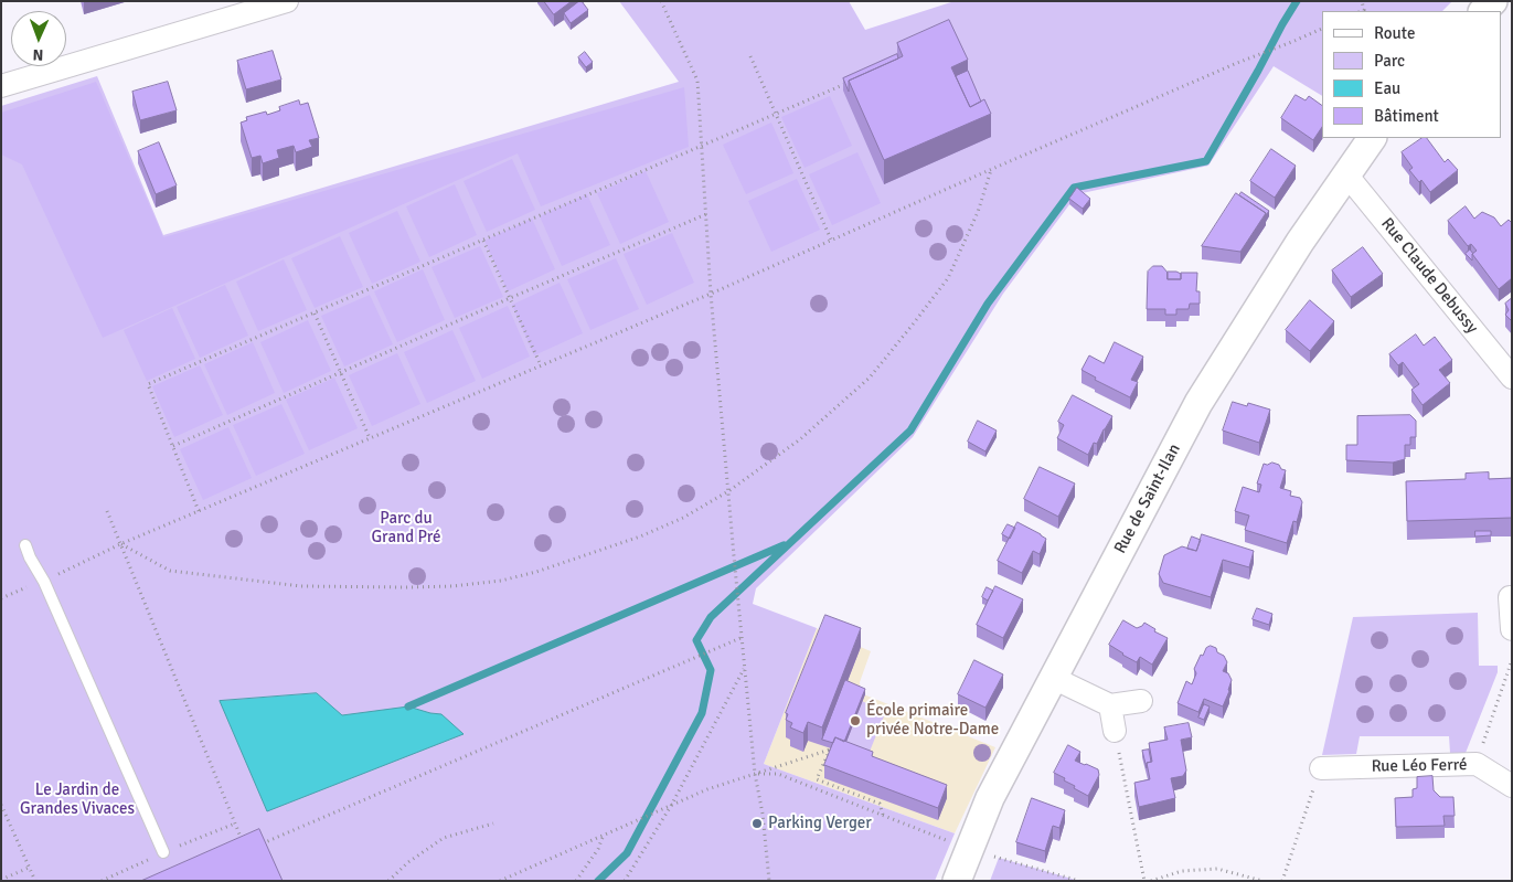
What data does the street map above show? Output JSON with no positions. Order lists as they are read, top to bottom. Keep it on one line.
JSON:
{"streets":{"street":["Rue Claude Debussy","Rue de Saint-Ilan","Rue Léo Ferré"]},"crossings":[["Rue Claude Debussy","Rue de Saint-Ilan"]],"parks":["Parc du Grand Pré","Le Jardin de Grandes Vivaces"],"places":["École primaire privée Notre-Dame","Parking Verger"],"legend":["Route","Parc","Eau","Bâtiment"],"north":"bottom"}
